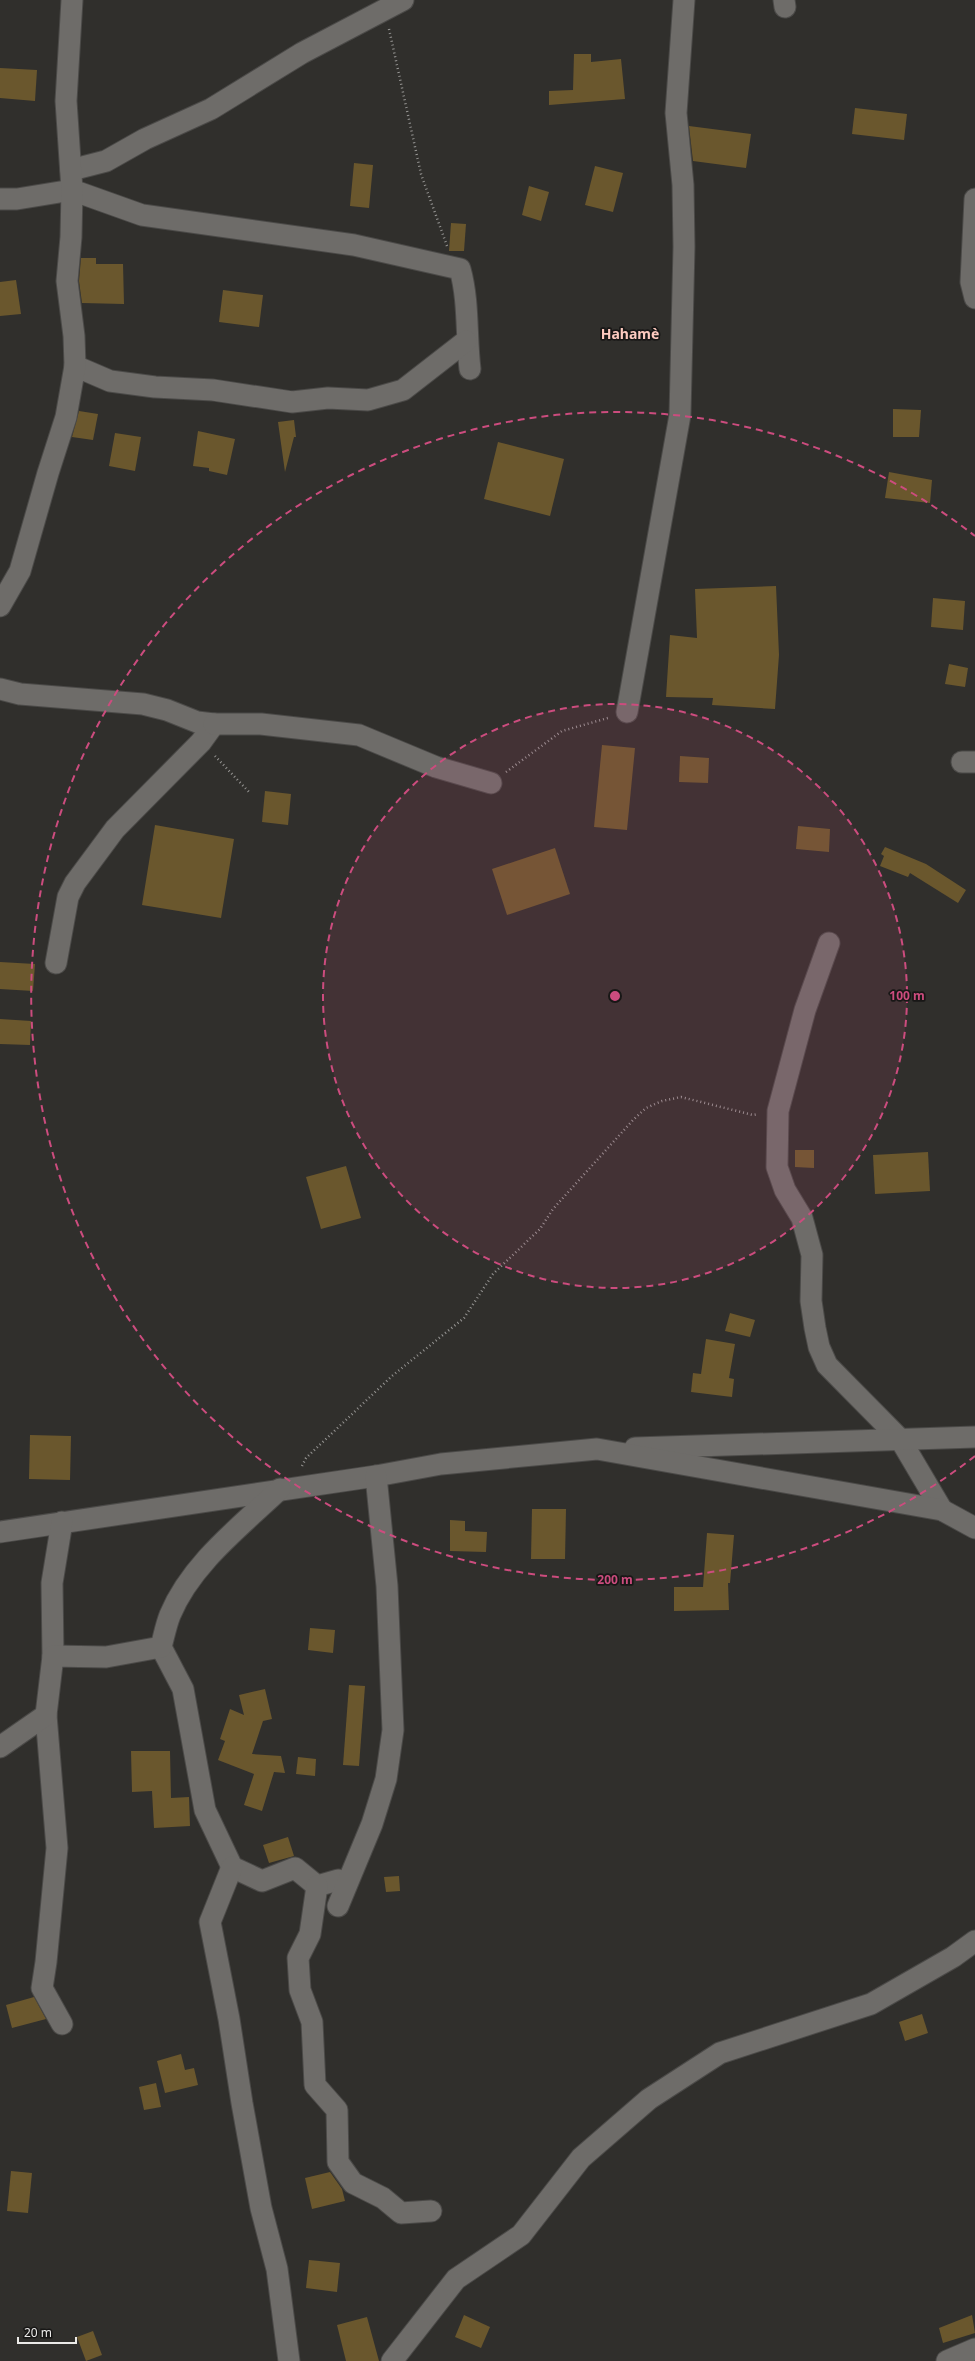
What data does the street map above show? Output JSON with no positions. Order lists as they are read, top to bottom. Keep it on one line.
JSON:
{"districts":["Hahamè"],"scale_bar":"20 m","rings":["100 m","200 m"]}
